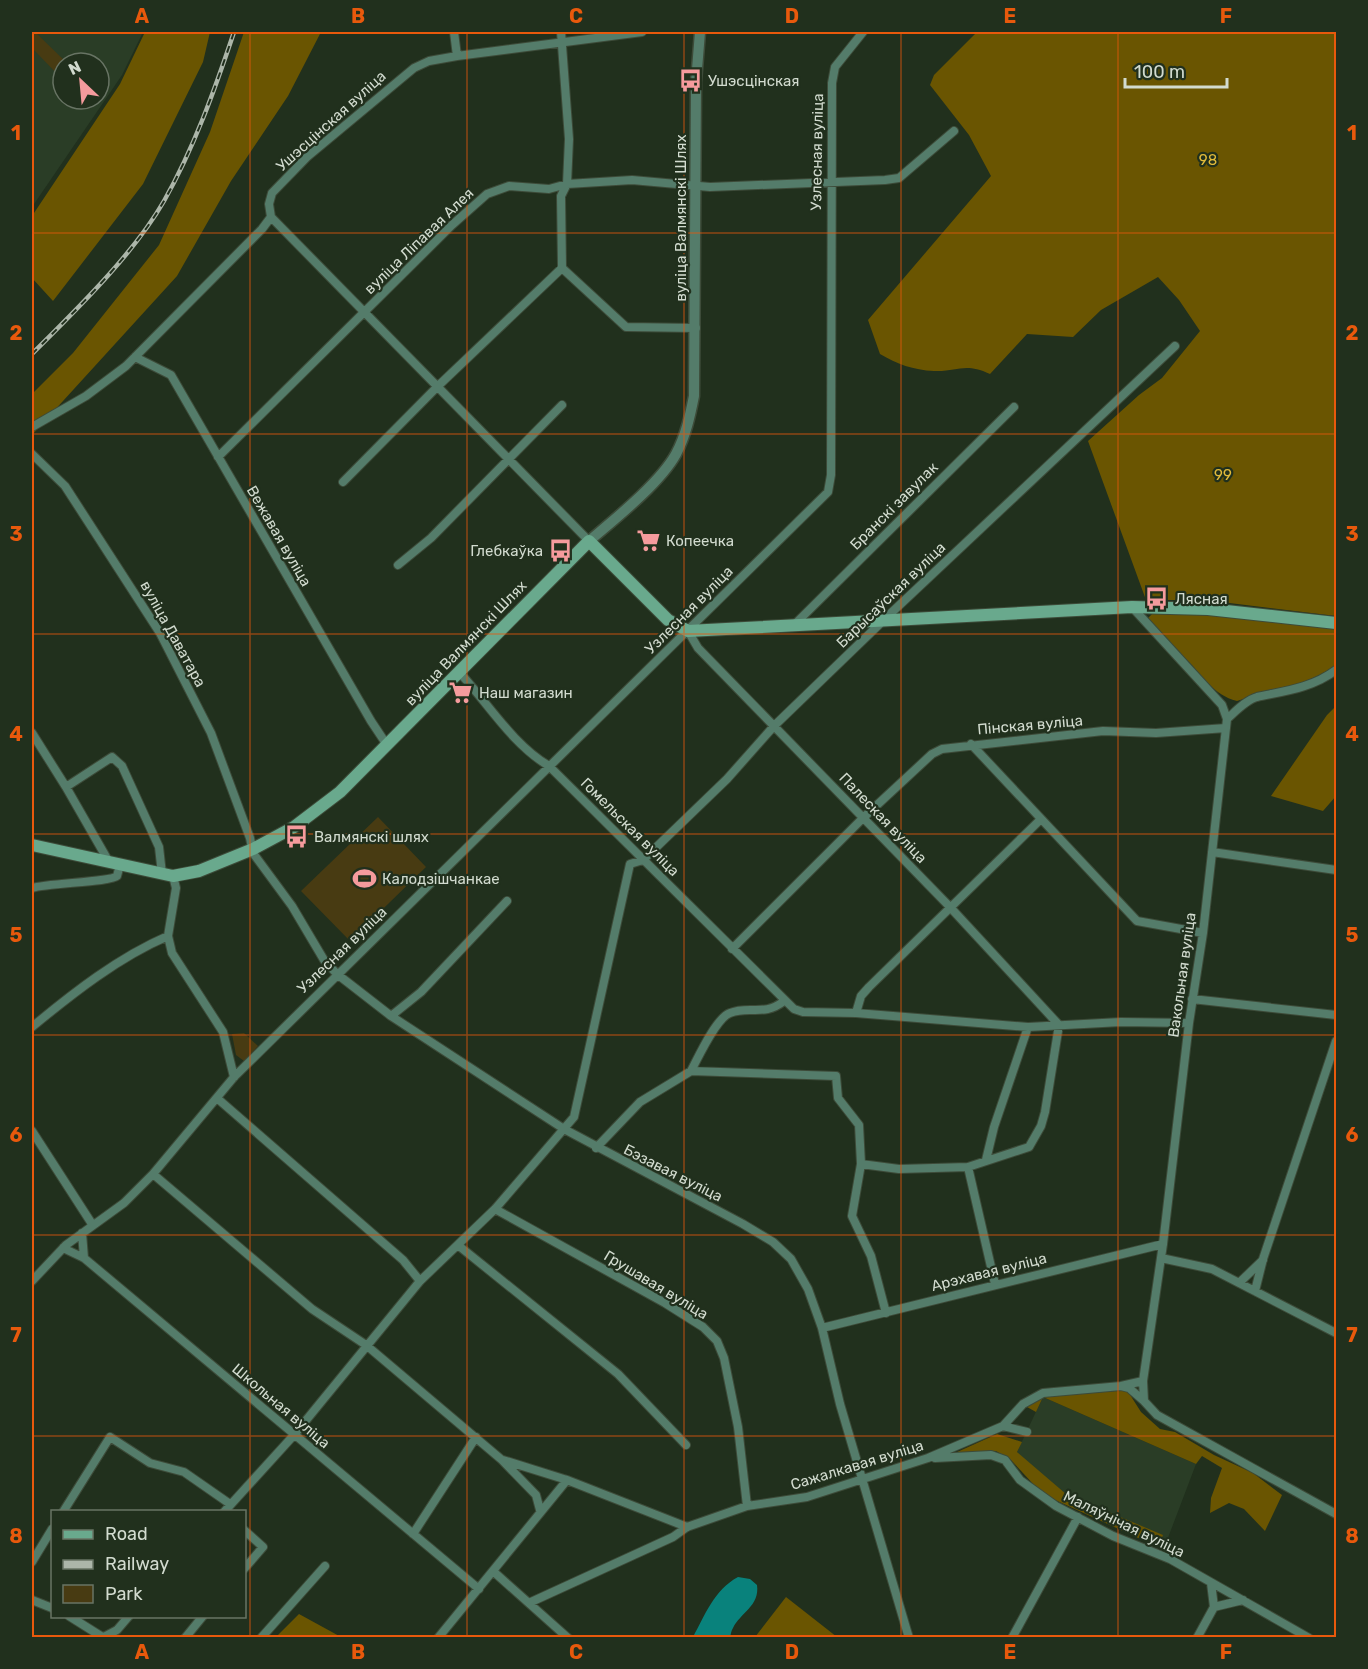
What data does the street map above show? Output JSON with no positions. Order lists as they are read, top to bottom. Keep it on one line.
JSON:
{"streets":{"main road":["вуліца Валмянскі Шлях"],"street":["Ушэсцінская вуліца","Узлесная вуліца","вуліца Ліпавая Алея","Бранскі завулак","Вежавая вуліца","Барысаўская вуліца","вуліца Даватара","Пінская вуліца","Палеская вуліца","Гомельская вуліца","Вакольная вуліца","Бэзавая вуліца","Арэхавая вуліца","Грушавая вуліца","Школьная вуліца","Сажалкавая вуліца","Маляўнічая вуліца"]},"crossings":[["Узлесная вуліца","вуліца Ліпавая Алея"],["Узлесная вуліца","Палеская вуліца"],["Узлесная вуліца","Гомельская вуліца"],["Узлесная вуліца","Бэзавая вуліца"],["Узлесная вуліца","Школьная вуліца"],["вуліца Валмянскі Шлях","вуліца Ліпавая Алея"],["вуліца Валмянскі Шлях","Вежавая вуліца"],["вуліца Валмянскі Шлях","вуліца Даватара"],["вуліца Валмянскі Шлях","Гомельская вуліца"],["вуліца Валмянскі Шлях","Бэзавая вуліца"],["вуліца Ліпавая Алея","Вежавая вуліца"],["Барысаўская вуліца","Палеская вуліца"],["Барысаўская вуліца","Гомельская вуліца"],["вуліца Даватара","Бэзавая вуліца"],["Пінская вуліца","Палеская вуліца"],["Пінская вуліца","Гомельская вуліца"],["Пінская вуліца","Вакольная вуліца"],["Вакольная вуліца","Арэхавая вуліца"],["Вакольная вуліца","Сажалкавая вуліца"],["Бэзавая вуліца","Арэхавая вуліца"],["Бэзавая вуліца","Сажалкавая вуліца"],["Грушавая вуліца","Сажалкавая вуліца"],["Сажалкавая вуліца","Маляўнічая вуліца"]],"parks":["98","99"],"places":{"bus stop":["Ушэсцінская","Глебкаўка","Лясная","Валмянскі шлях"],"supermarket":["Копеечка","Наш магазин"],"sports":["Калодзішчанкае"]},"legend":["Road","Railway","Park"],"scale_bar":"100 m","north":"top left","grid":{"columns":["A","B","C","D","E","F"],"rows":["1","2","3","4","5","6","7","8"]}}
